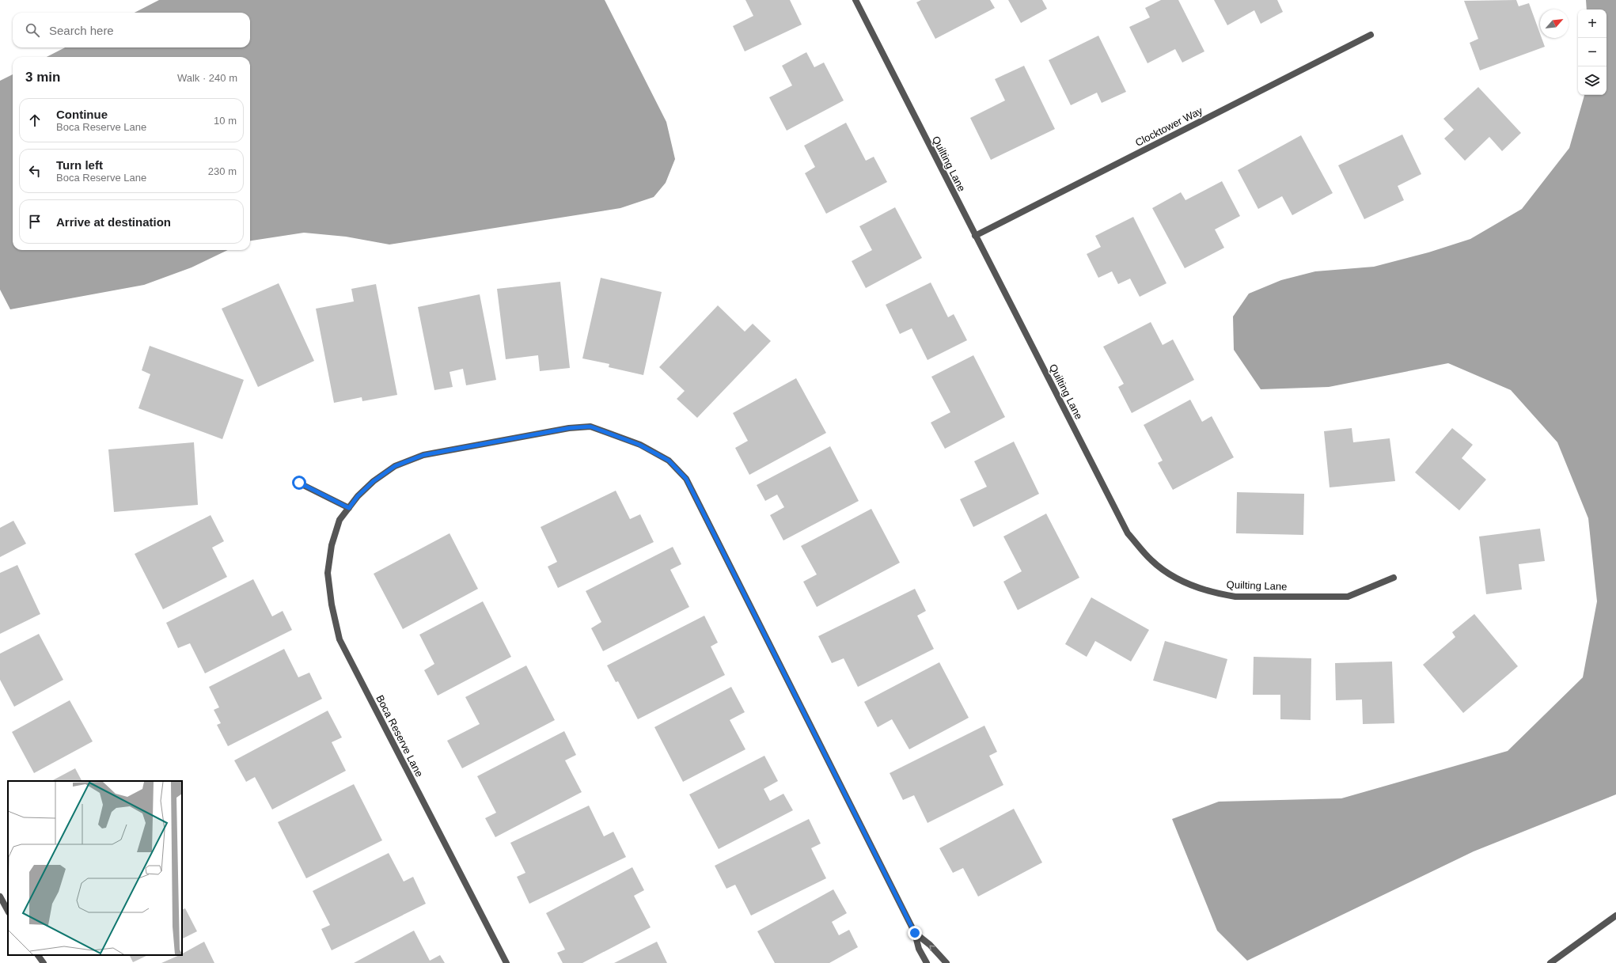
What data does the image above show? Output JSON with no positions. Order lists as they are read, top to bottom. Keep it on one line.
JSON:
{"streets":{"street":["Clocktower Way","Quilting Lane","Boca Reserve Lane"]},"crossings":[["Clocktower Way","Quilting Lane"]],"north":"top right","page":{"map_buttons":["+","−"],"search":"Search here","heading":["3 min","Walk · 240 m"],"list":[["Continue","Boca Reserve Lane","10 m"],["Turn left","Boca Reserve Lane","230 m"],"Arrive at destination"]}}
